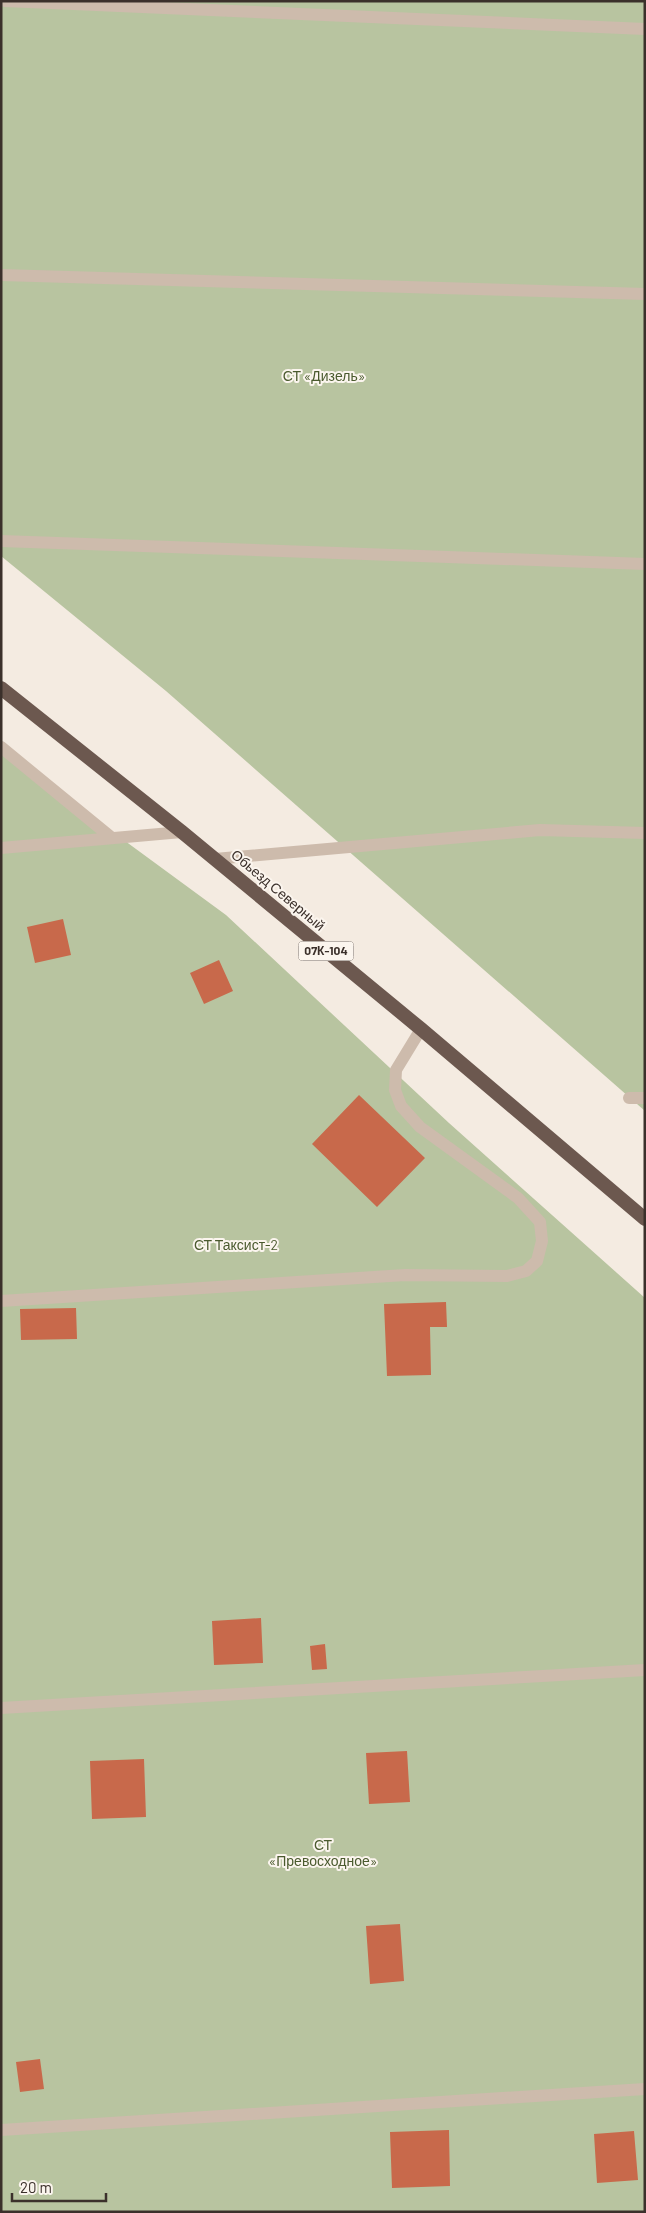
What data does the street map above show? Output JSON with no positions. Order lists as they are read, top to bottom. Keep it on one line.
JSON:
{"streets":{"highway":["Обьезд Северный","07К-104"]},"parks":["СТ «Дизель»","СТ Таксист-2","СТ «Превосходное»"],"scale_bar":"20 m"}
